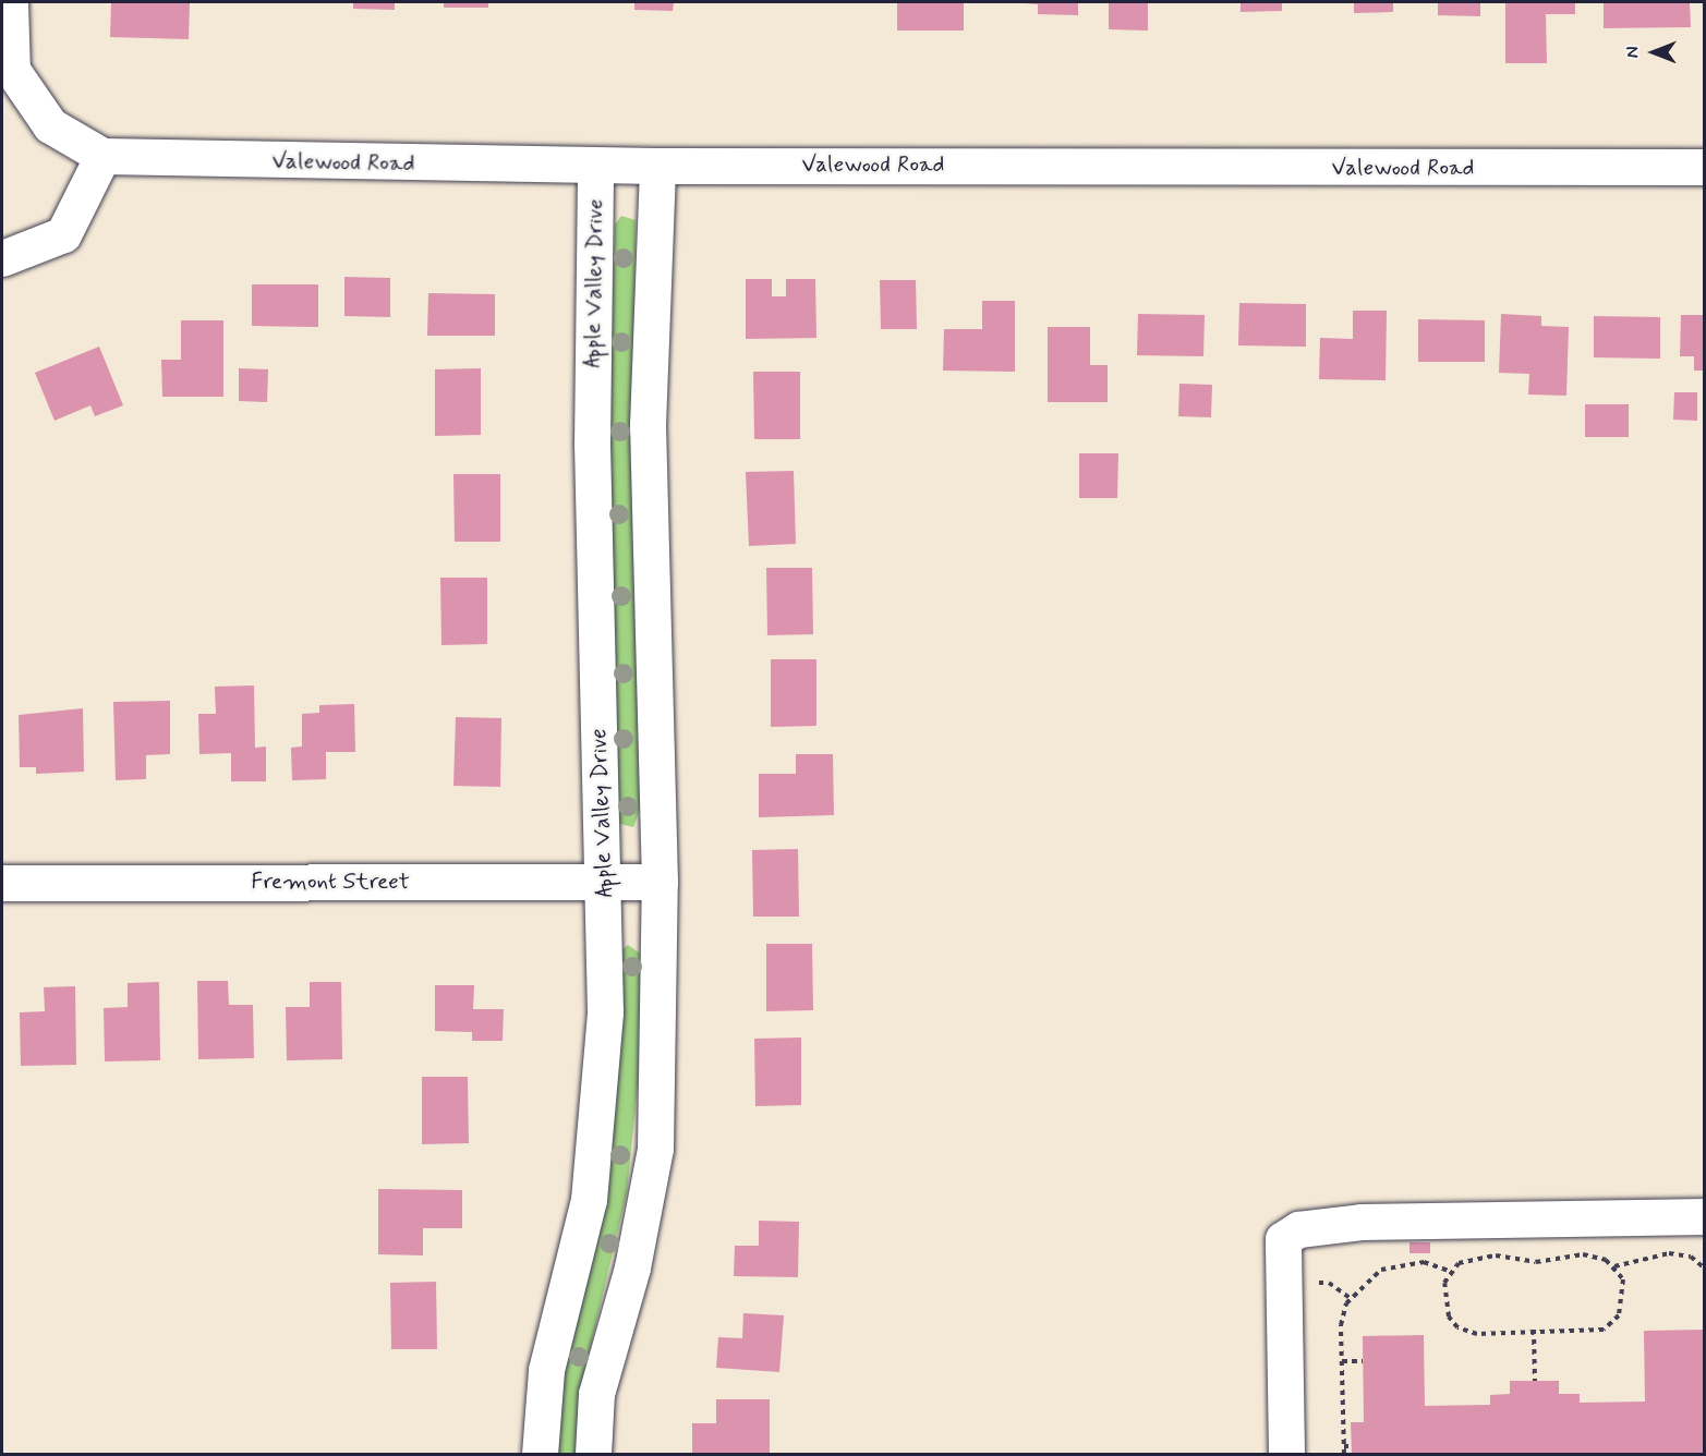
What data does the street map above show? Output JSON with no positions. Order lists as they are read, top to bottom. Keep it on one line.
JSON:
{"streets":{"street":["Valewood Road","Apple Valley Drive","Fremont Street"]},"crossings":[["Valewood Road","Apple Valley Drive"],["Apple Valley Drive","Fremont Street"]],"north":"left"}
